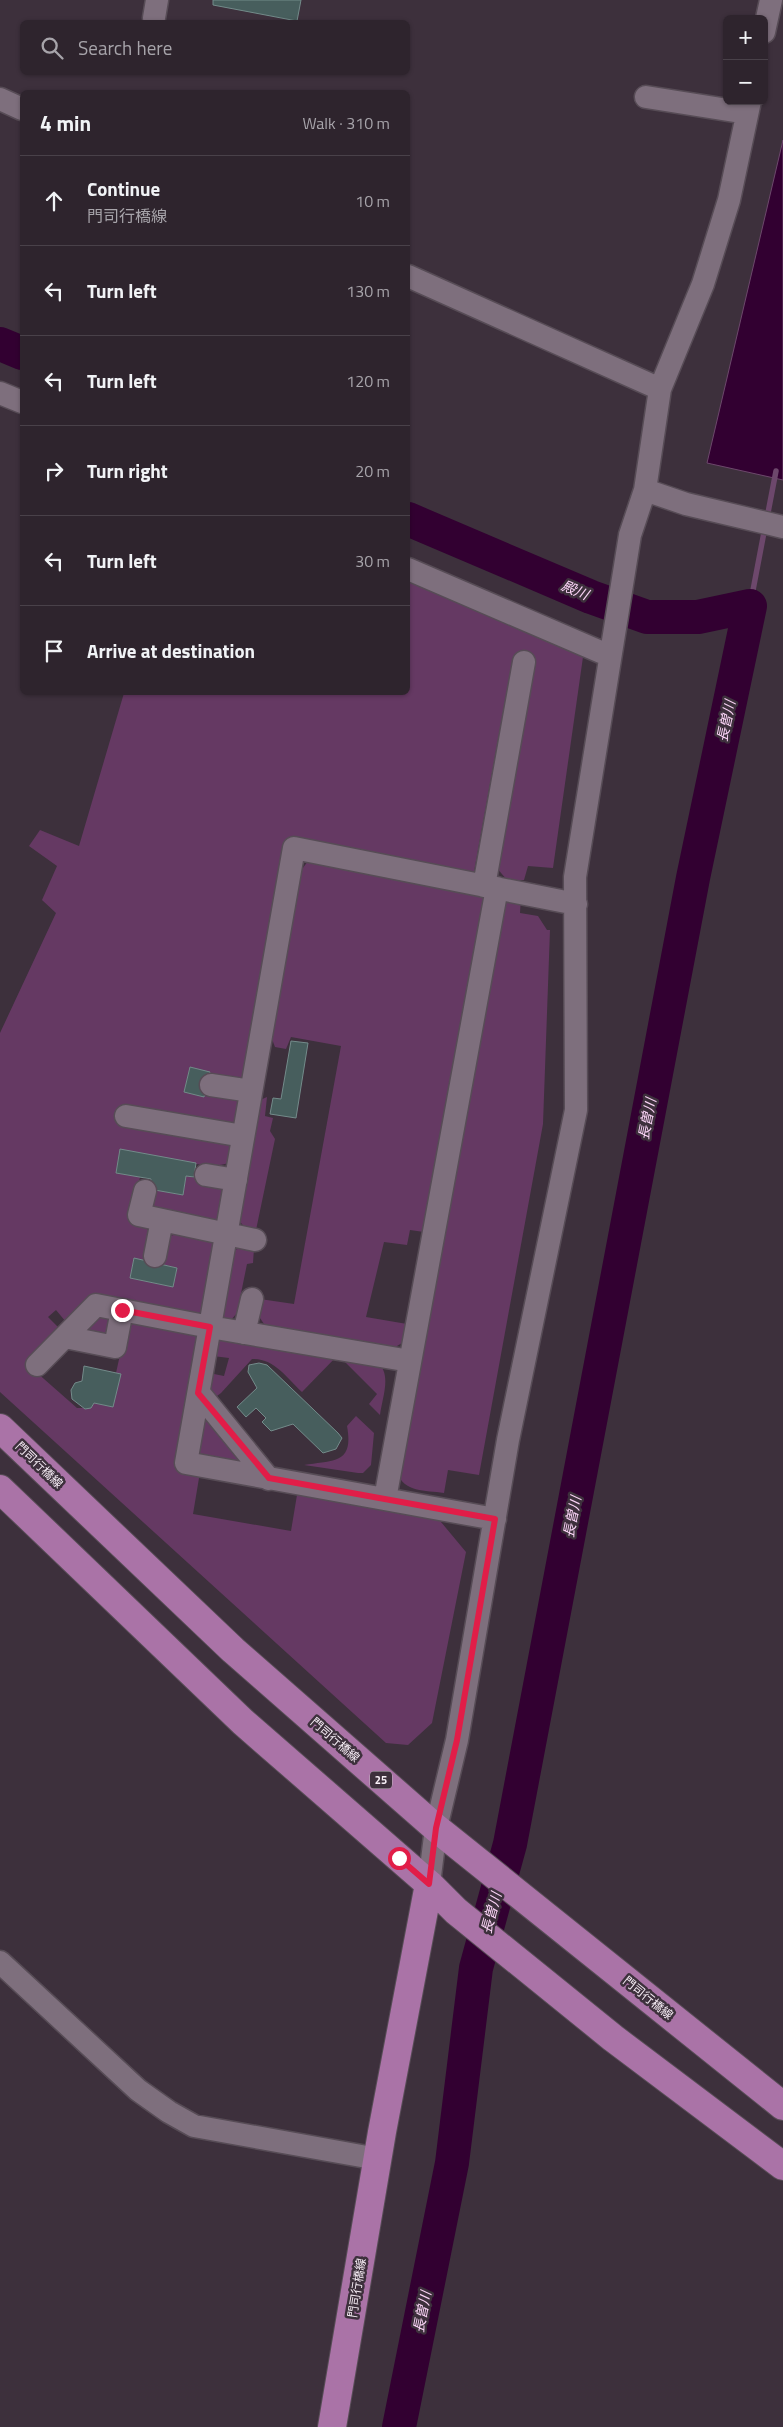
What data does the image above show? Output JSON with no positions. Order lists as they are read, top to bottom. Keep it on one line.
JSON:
{"streets":{"main road":["門司行橋線","25"]},"water":["殿川","長曽川"],"page":{"map_buttons":["+","−"],"search":"Search here","heading":["4 min","Walk · 310 m"],"list":[["Continue","門司行橋線","10 m"],["Turn left","130 m"],["Turn left","120 m"],["Turn right","20 m"],["Turn left","30 m"],"Arrive at destination"]}}
